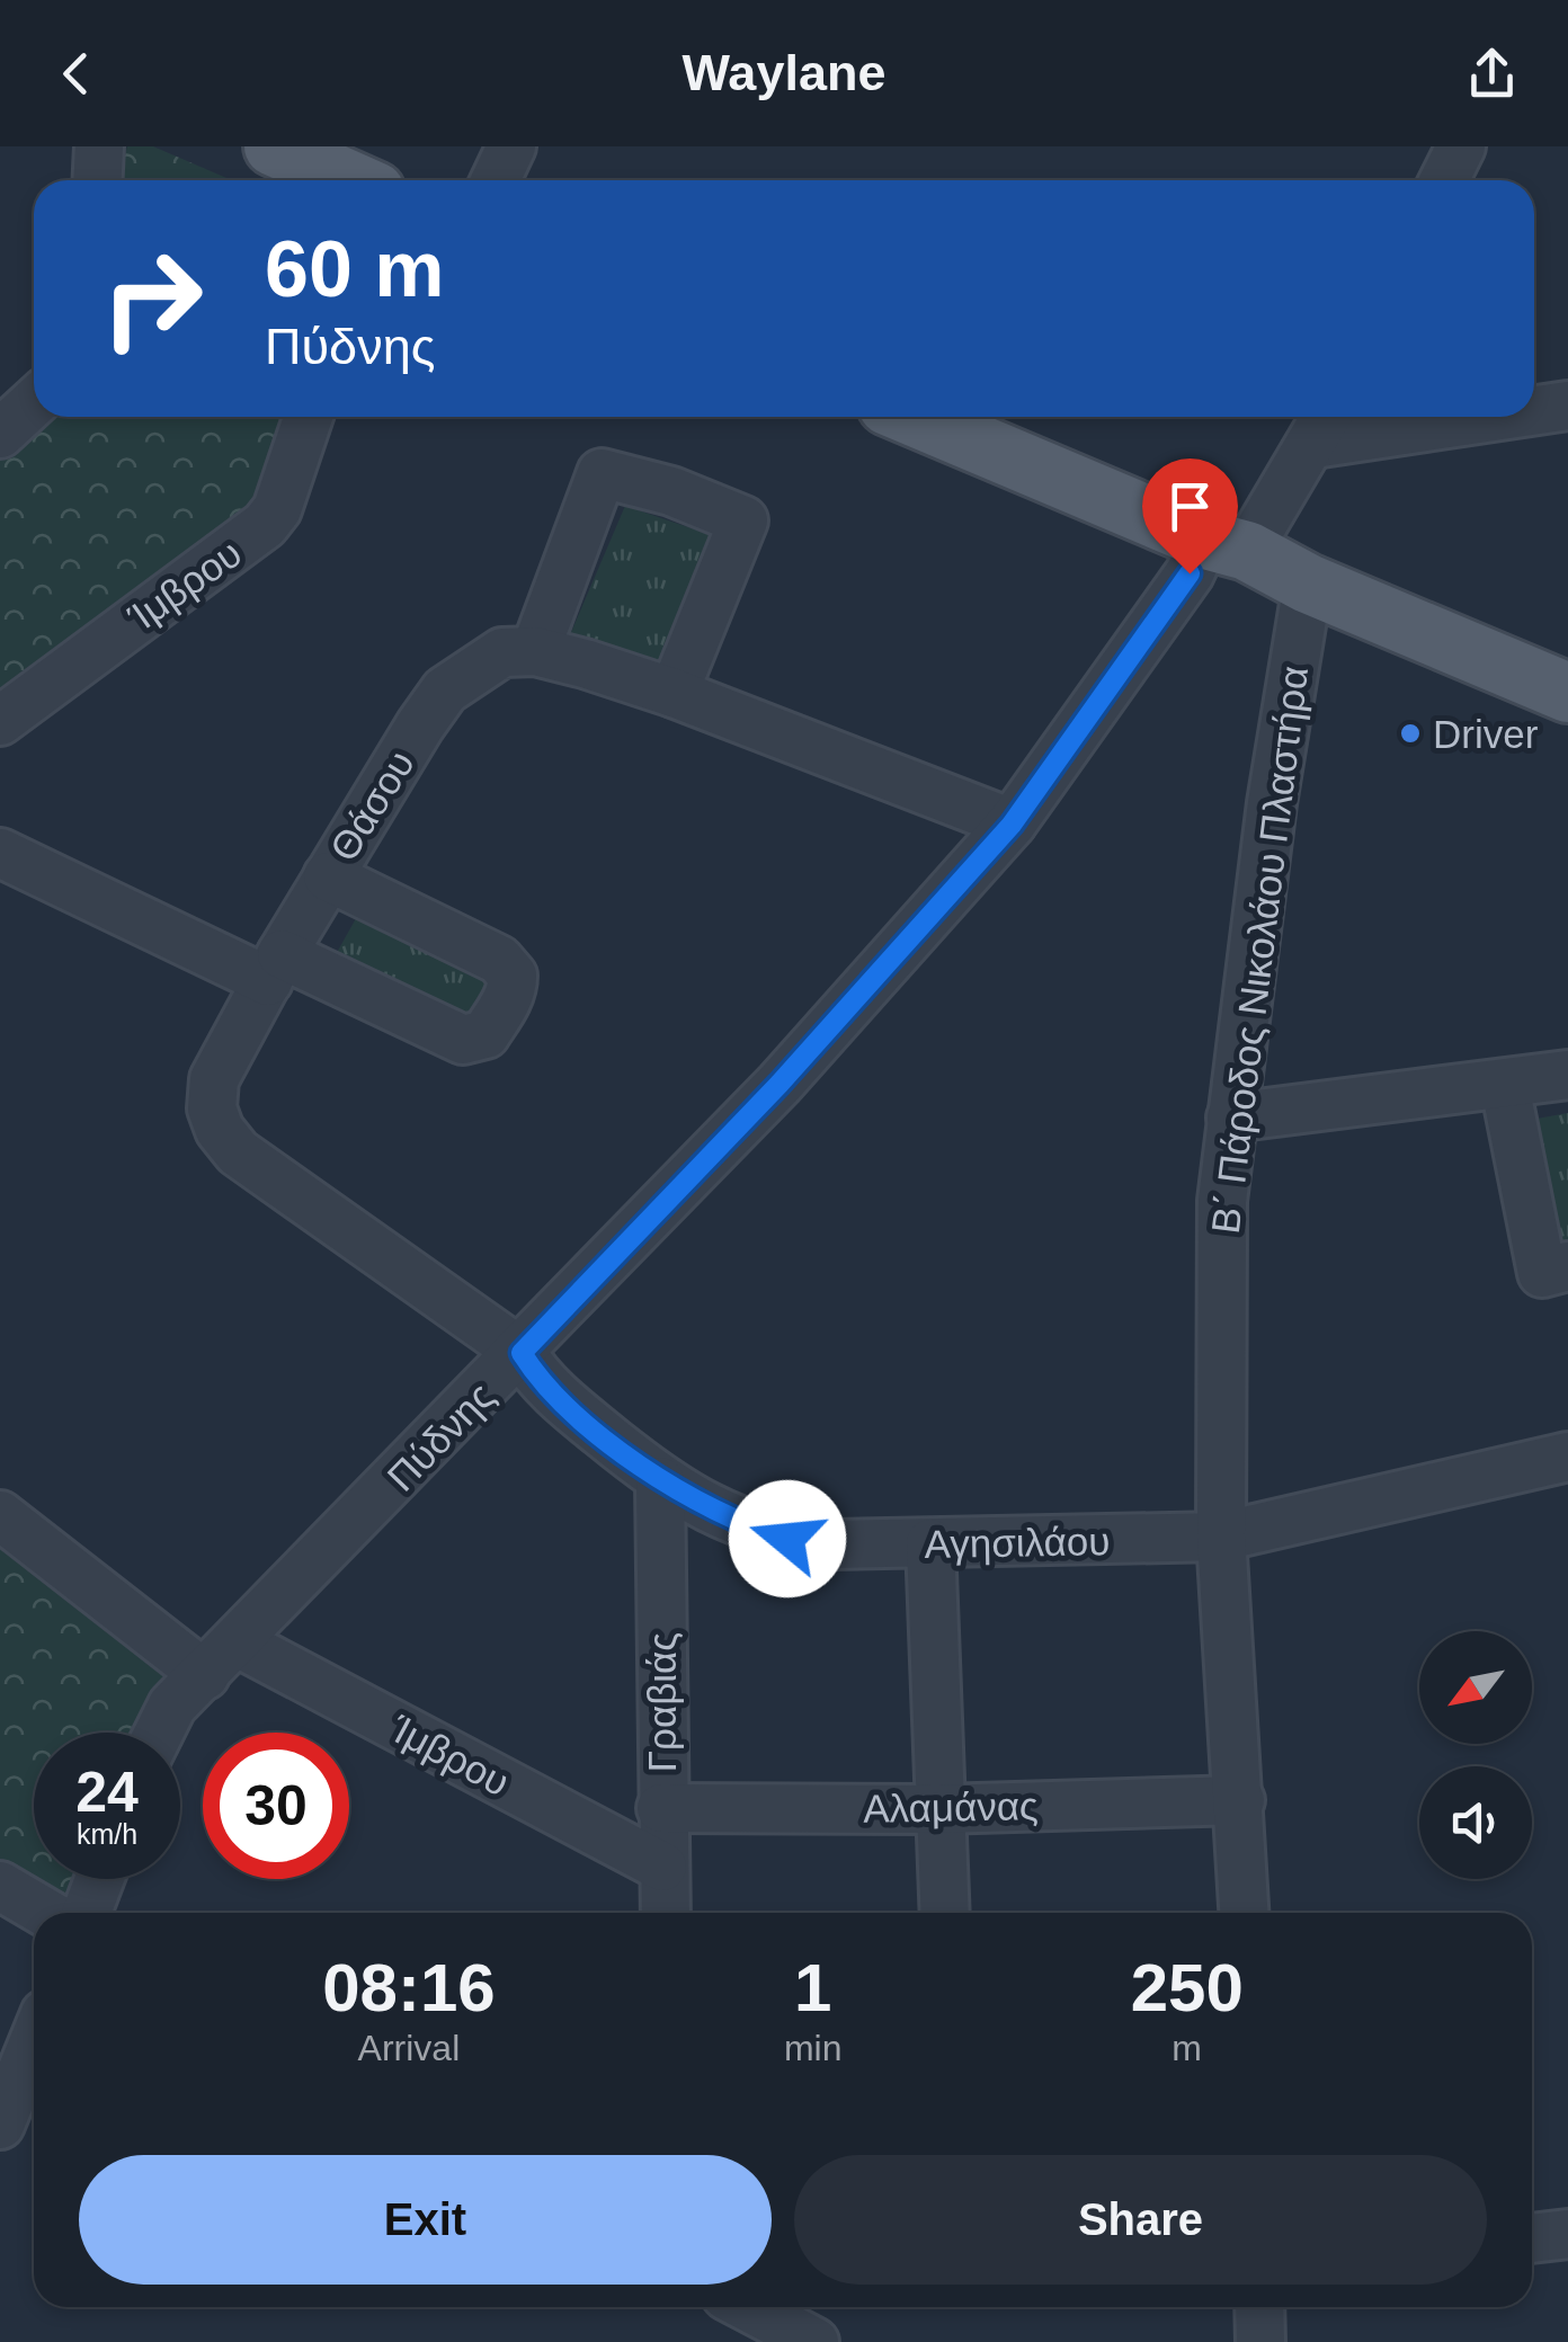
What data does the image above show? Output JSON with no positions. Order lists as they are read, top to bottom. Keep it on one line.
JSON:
{"streets":{"street":["Ίμβρου","Θάσου","Β΄ Πάροδος Νικολάου Πλαστήρα","Πύδνης","Αγησιλάου","Γραβιάς","Αλαμάνας"]},"crossings":[["Ίμβρου","Πύδνης"],["Ίμβρου","Γραβιάς"],["Θάσου","Πύδνης"],["Θάσου","Αγησιλάου"],["Β΄ Πάροδος Νικολάου Πλαστήρα","Αγησιλάου"],["Β΄ Πάροδος Νικολάου Πλαστήρα","Αλαμάνας"],["Πύδνης","Αγησιλάου"],["Αγησιλάου","Γραβιάς"],["Γραβιάς","Αλαμάνας"]],"places":["Driver"],"north":"bottom left","page":{"header":"Waylane","turn":["60 m","Πύδνης"],"speed":"24 km/h","limit":"30","eta":["08:16","Arrival","1","min","250","m"],"buttons":["Exit","Share"]}}
